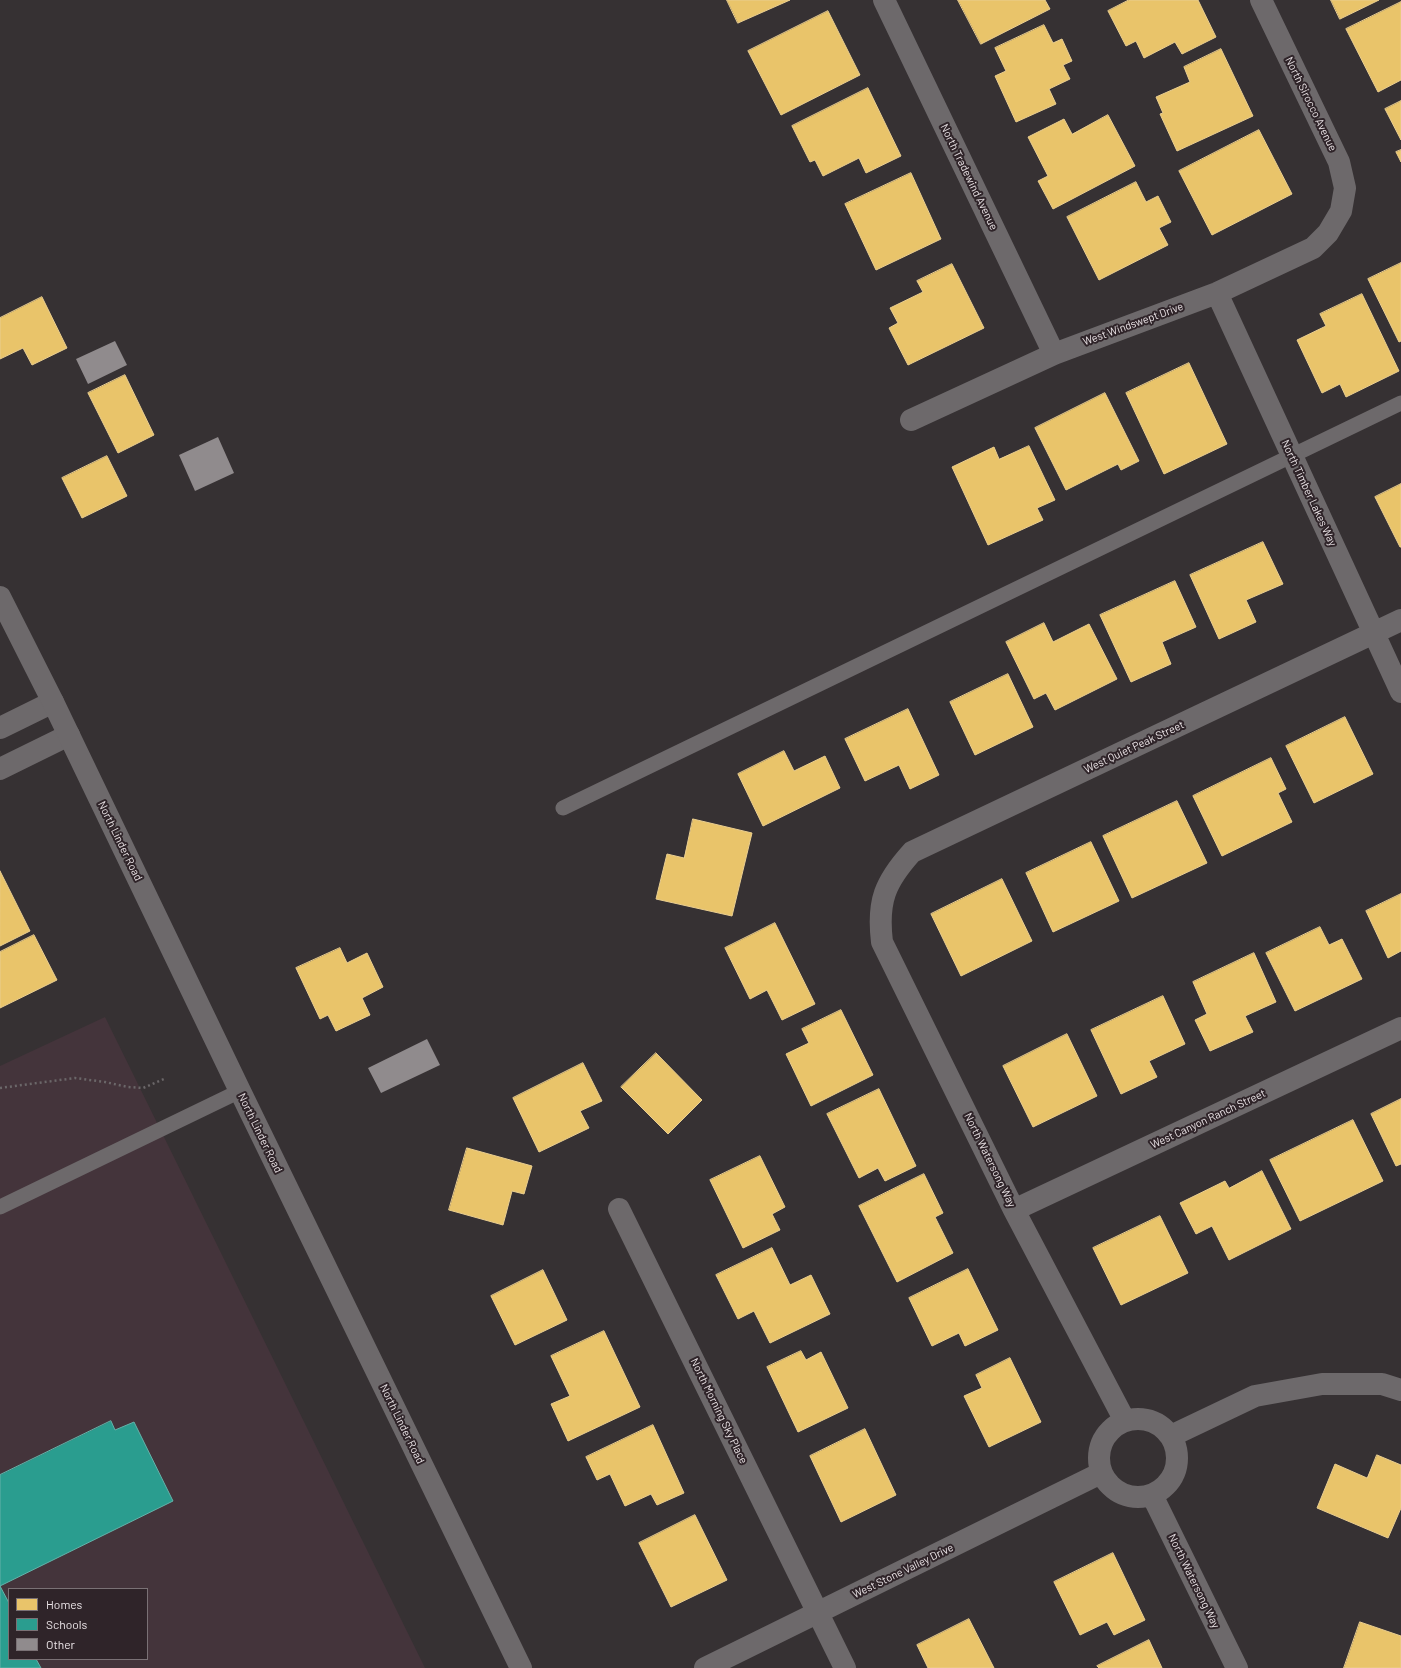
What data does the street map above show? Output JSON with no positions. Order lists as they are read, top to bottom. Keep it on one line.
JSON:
{"streets":{"street":["North Sirocco Avenue","North Tradewind Avenue","West Windswept Drive","North Timber Lakes Way","West Quiet Peak Street","North Linder Road","West Canyon Ranch Street","North Watersong Way","North Morning Sky Place","West Stone Valley Drive"]},"crossings":[["North Sirocco Avenue","West Windswept Drive"],["North Tradewind Avenue","West Windswept Drive"],["West Windswept Drive","North Timber Lakes Way"],["North Timber Lakes Way","West Quiet Peak Street"],["West Quiet Peak Street","North Watersong Way"],["West Canyon Ranch Street","North Watersong Way"],["North Watersong Way","West Stone Valley Drive"],["North Morning Sky Place","West Stone Valley Drive"]],"legend":["Homes","Schools","Other"]}
